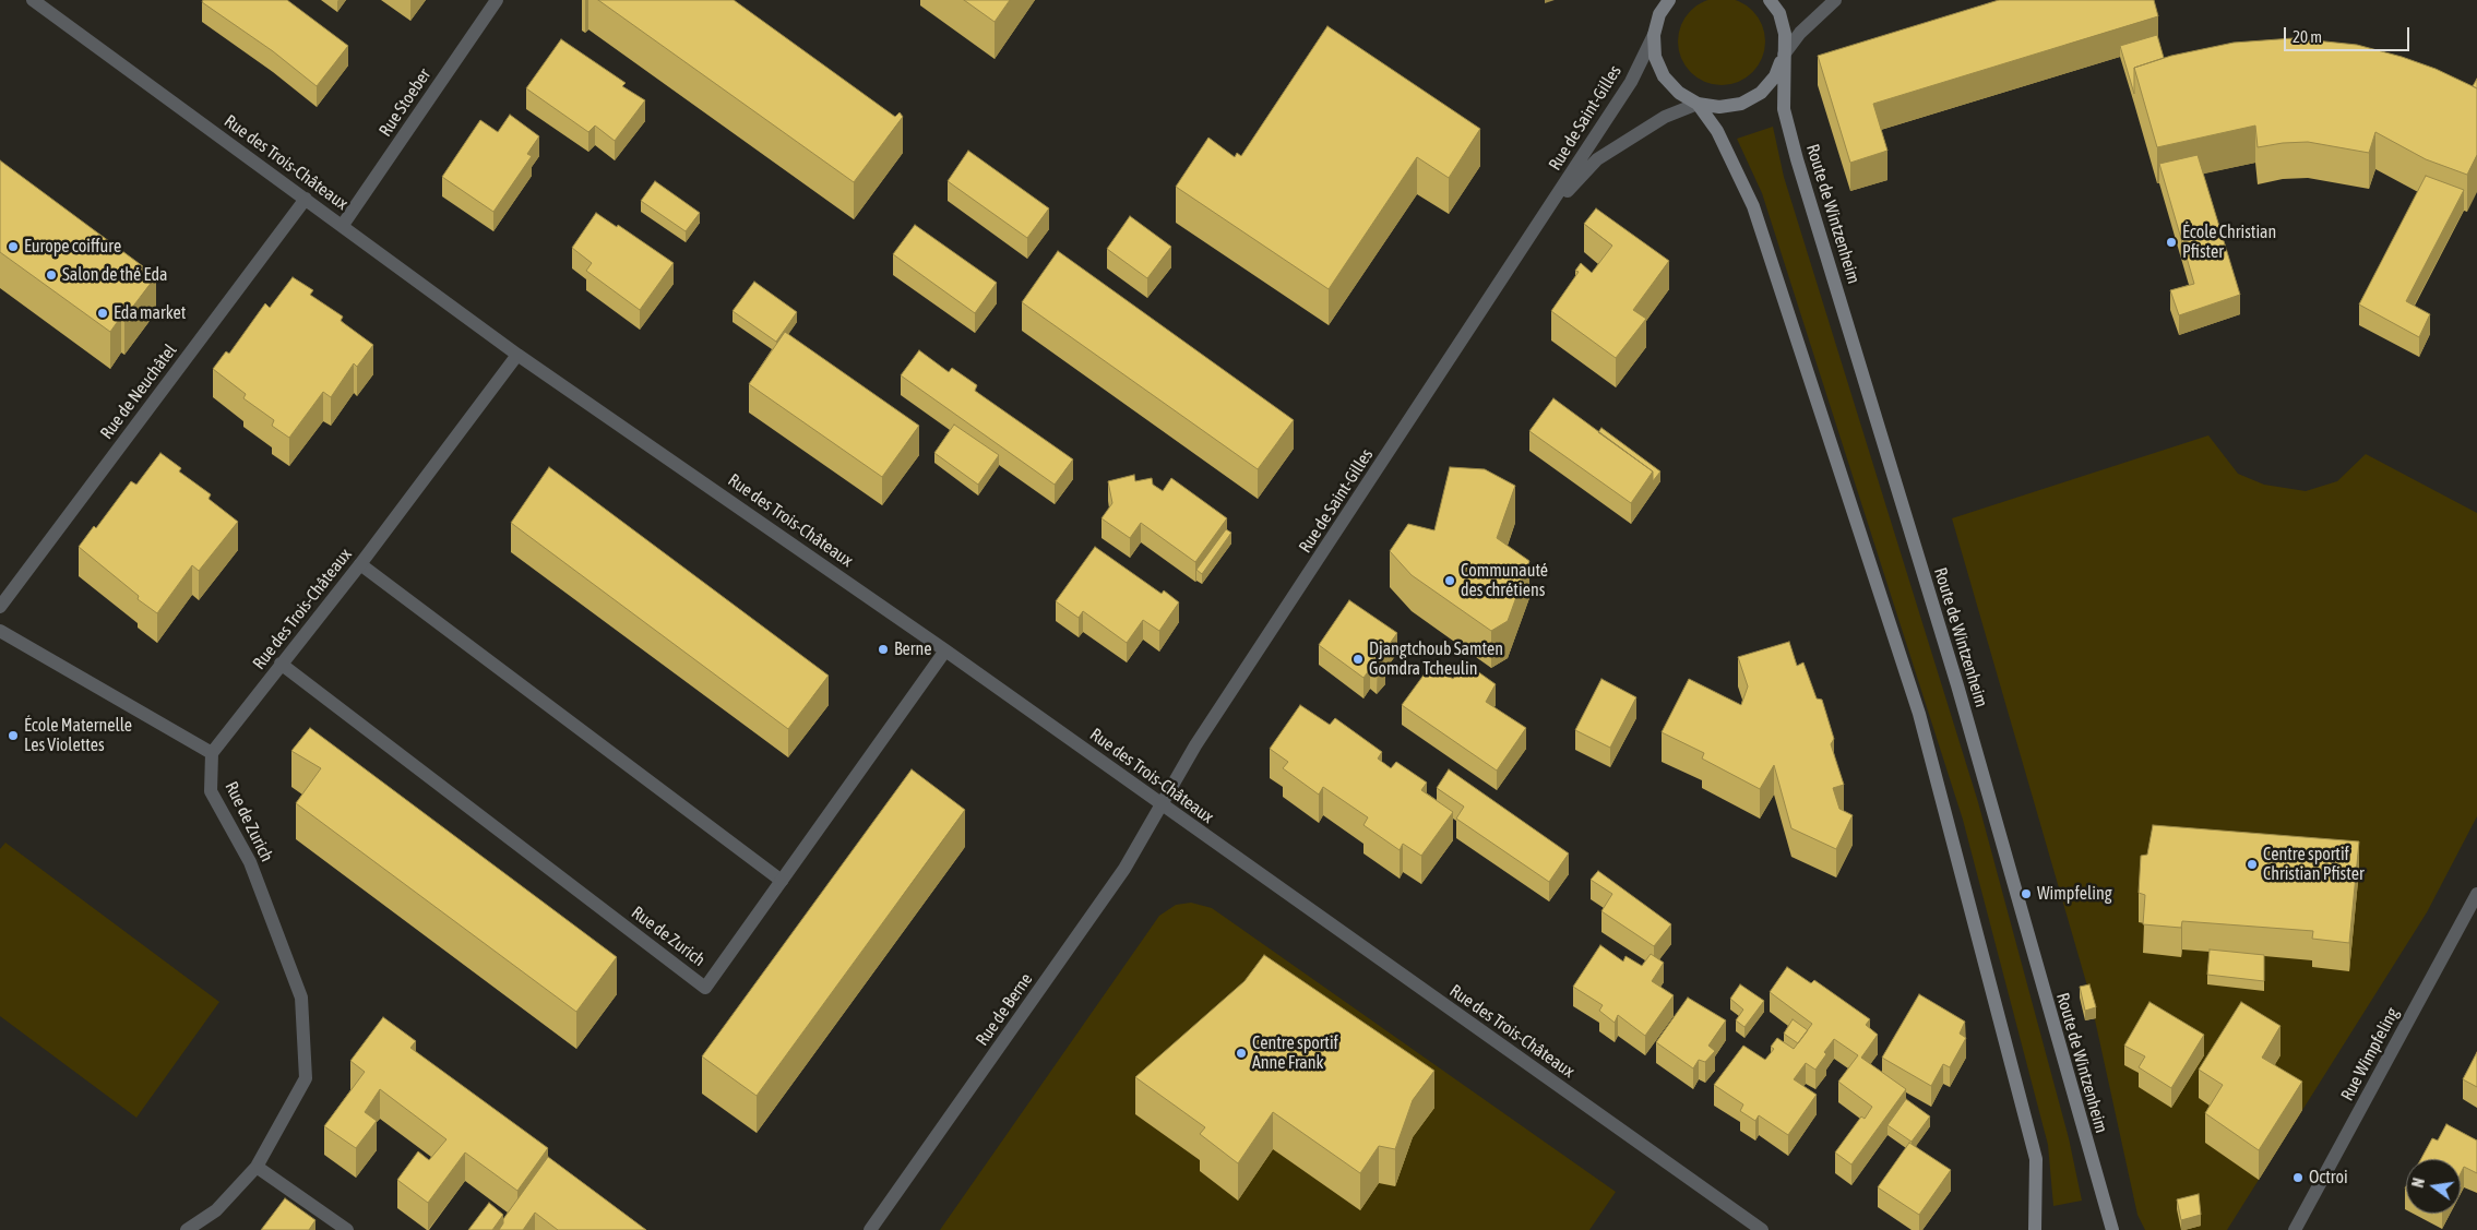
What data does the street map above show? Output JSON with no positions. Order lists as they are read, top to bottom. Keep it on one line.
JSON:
{"streets":{"main road":["Route de Wintzenheim"],"street":["Rue Stoeber","Rue de Saint-Gilles","Rue des Trois-Châteaux","Rue de Neuchâtel","Rue de Zurich","Rue de Berne","Rue Wimpfeling"]},"crossings":[["Rue Stoeber","Rue des Trois-Châteaux"],["Rue de Saint-Gilles","Rue des Trois-Châteaux"],["Rue de Saint-Gilles","Route de Wintzenheim"],["Rue de Saint-Gilles","Rue de Berne"],["Rue des Trois-Châteaux","Rue de Neuchâtel"],["Rue des Trois-Châteaux","Rue de Zurich"],["Rue des Trois-Châteaux","Rue de Berne"]],"places":["École Christian Pfister","Europe coiffure","Salon de thé Eda","Eda market","Communauté des chrétiens","Berne","Djangtchoub Samten Gomdra Tcheulin","École Maternelle Les Violettes","Centre sportif Christian Pfister","Wimpfeling","Centre sportif Anne Frank","Octroi"],"scale_bar":"20 m","north":"left"}
